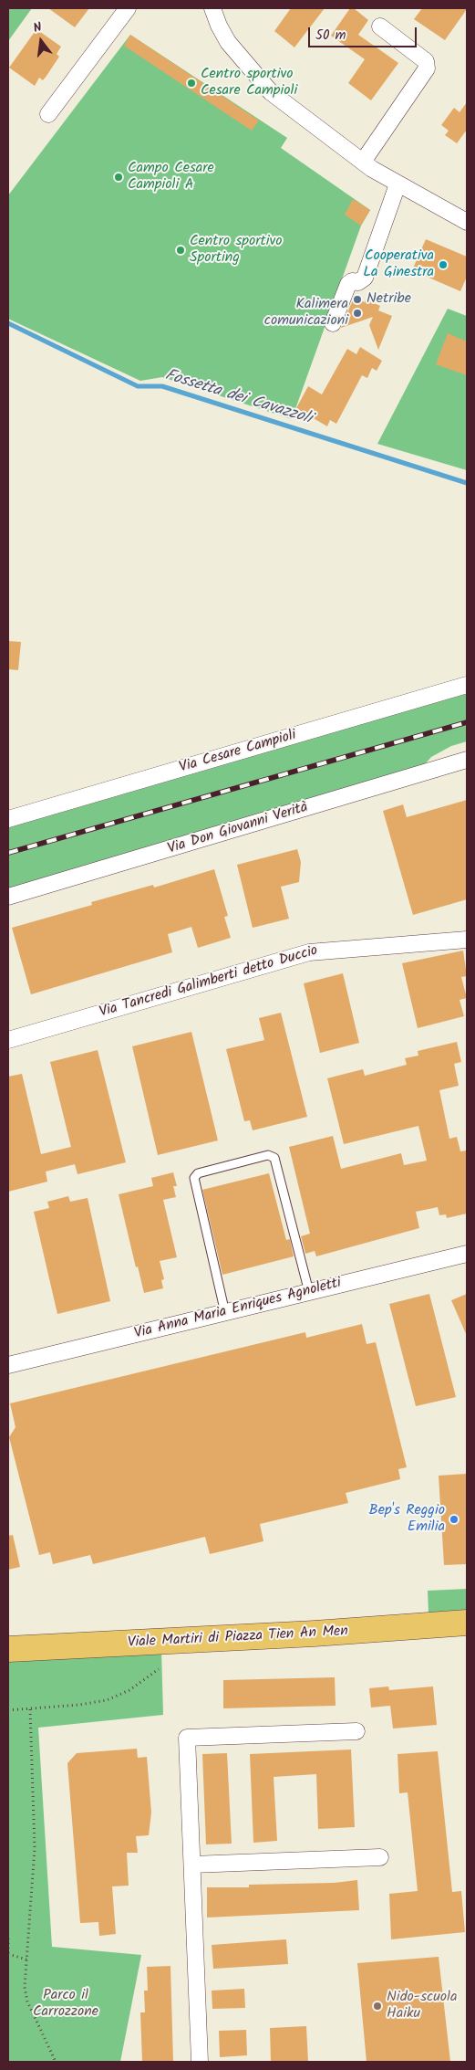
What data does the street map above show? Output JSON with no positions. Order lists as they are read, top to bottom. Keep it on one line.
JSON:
{"streets":{"main road":["Viale Martiri di Piazza Tien An Men"],"street":["Via Cesare Campioli","Via Don Giovanni Verità","Via Tancredi Galimberti detto Duccio","Via Anna Maria Enriques Agnoletti"]},"water":["Fossetta dei Cavazzoli"],"parks":["Parco il Carrozzone"],"places":["Centro sportivo Cesare Campioli","Campo Cesare Campioli A","Centro sportivo Sporting","Cooperativa La Ginestra","Netribe","Kalimera comunicazioni","Bep's Reggio Emilia","Nido-scuola Haiku"],"scale_bar":"50 m","north":"top"}
